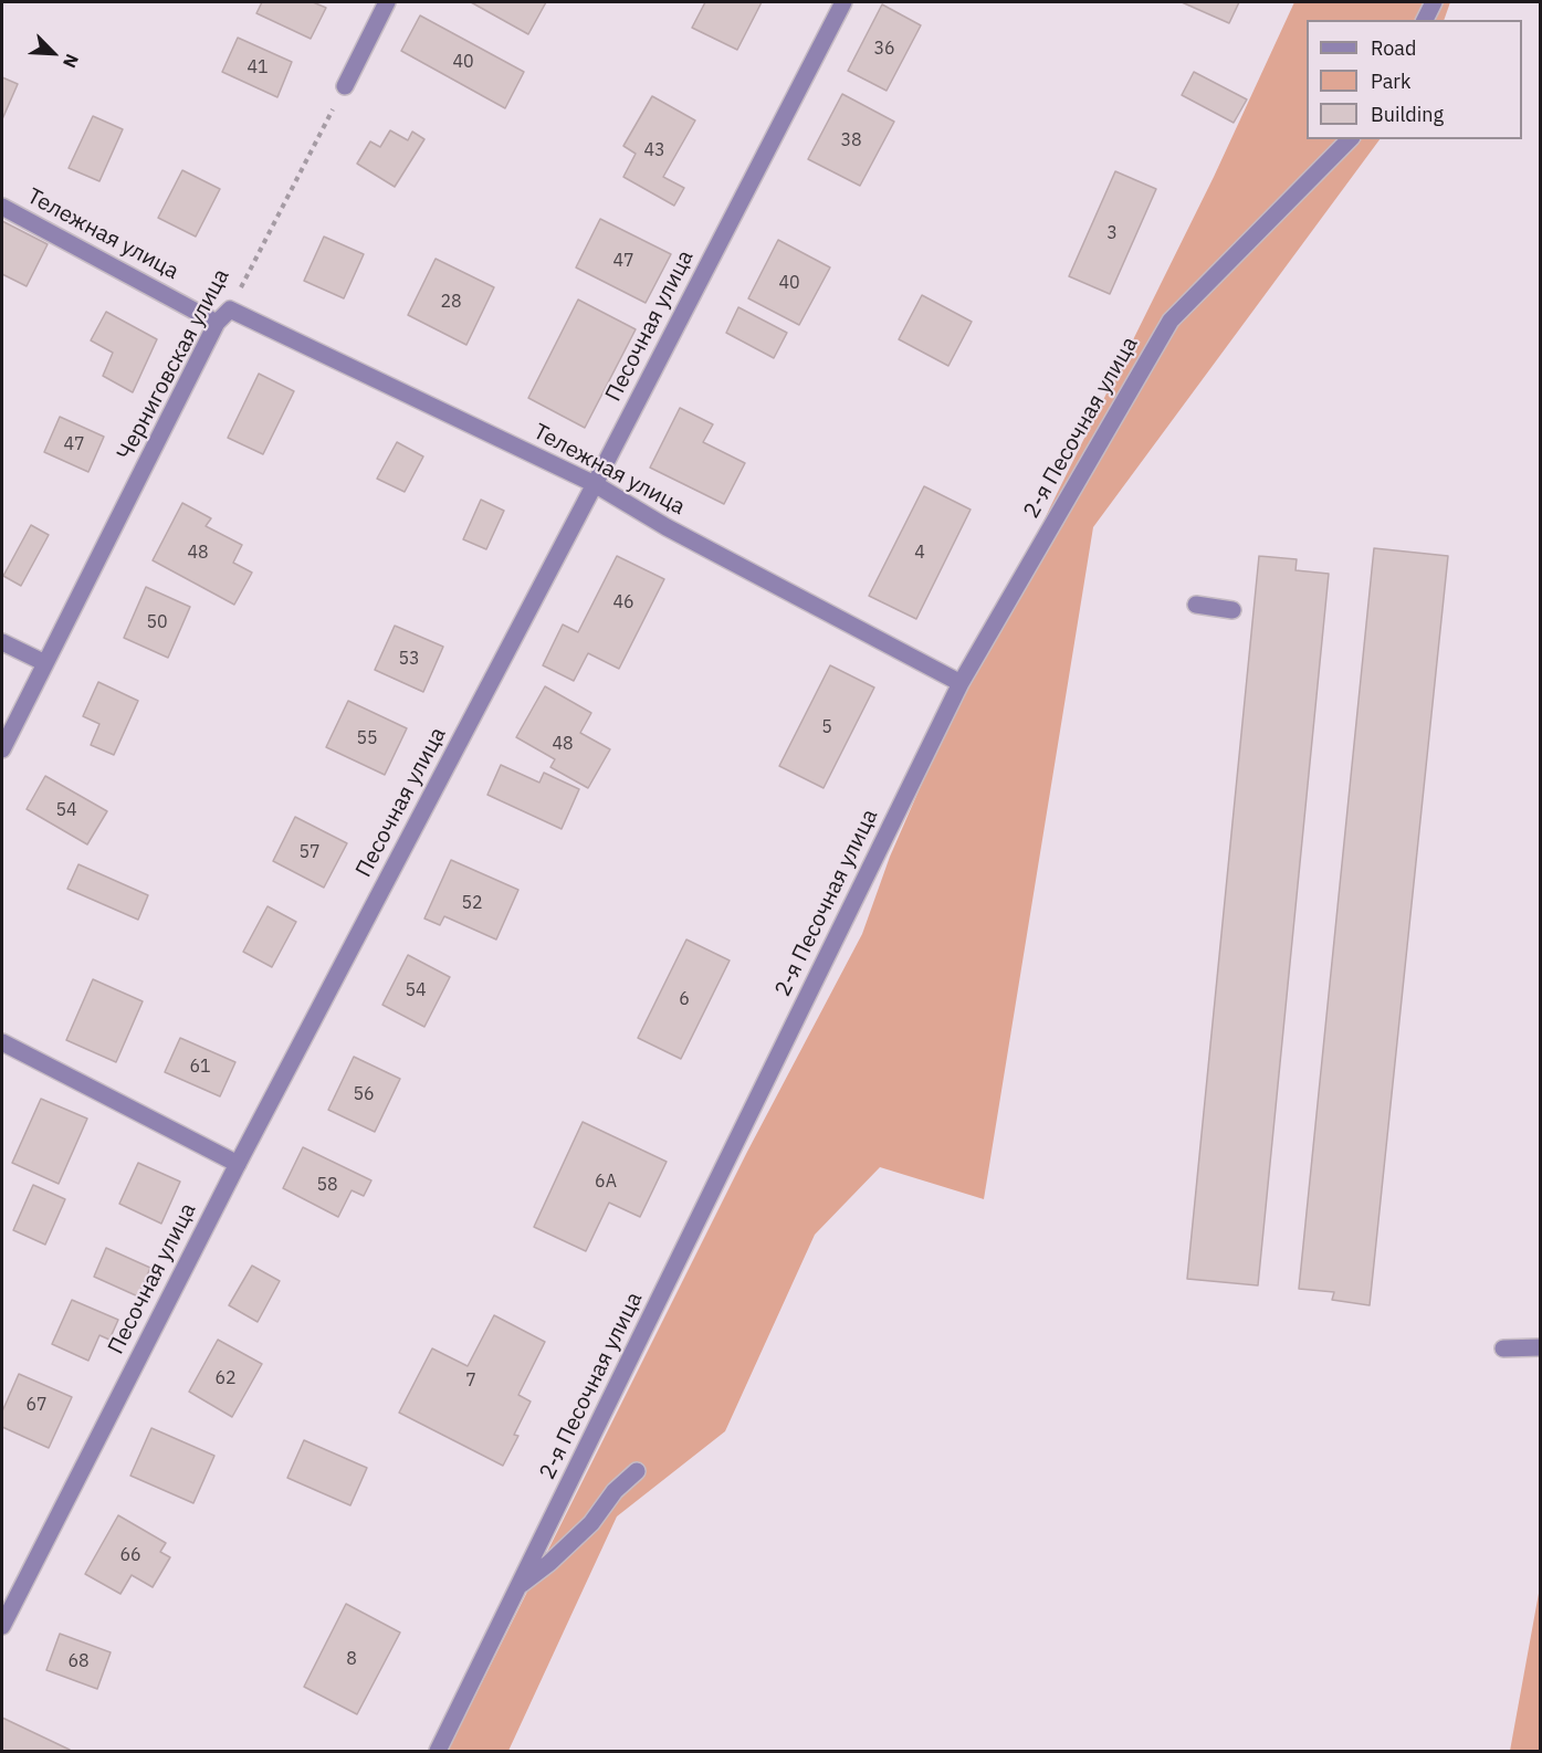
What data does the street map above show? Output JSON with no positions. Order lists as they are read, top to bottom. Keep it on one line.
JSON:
{"streets":{"street":["Тележная улица","Песочная улица","Черниговская улица","2-я Песочная улица"]},"crossings":[["Тележная улица","Песочная улица"],["Тележная улица","Черниговская улица"],["Тележная улица","2-я Песочная улица"]],"house_numbers":["36","40","41","38","43","3","47","40","28","47","48","4","46","50","53","5","55","48","54","57","52","54","6","61","56","6А","58","62","7","67","66","8","68"],"legend":["Road","Park","Building"],"north":"bottom right"}
